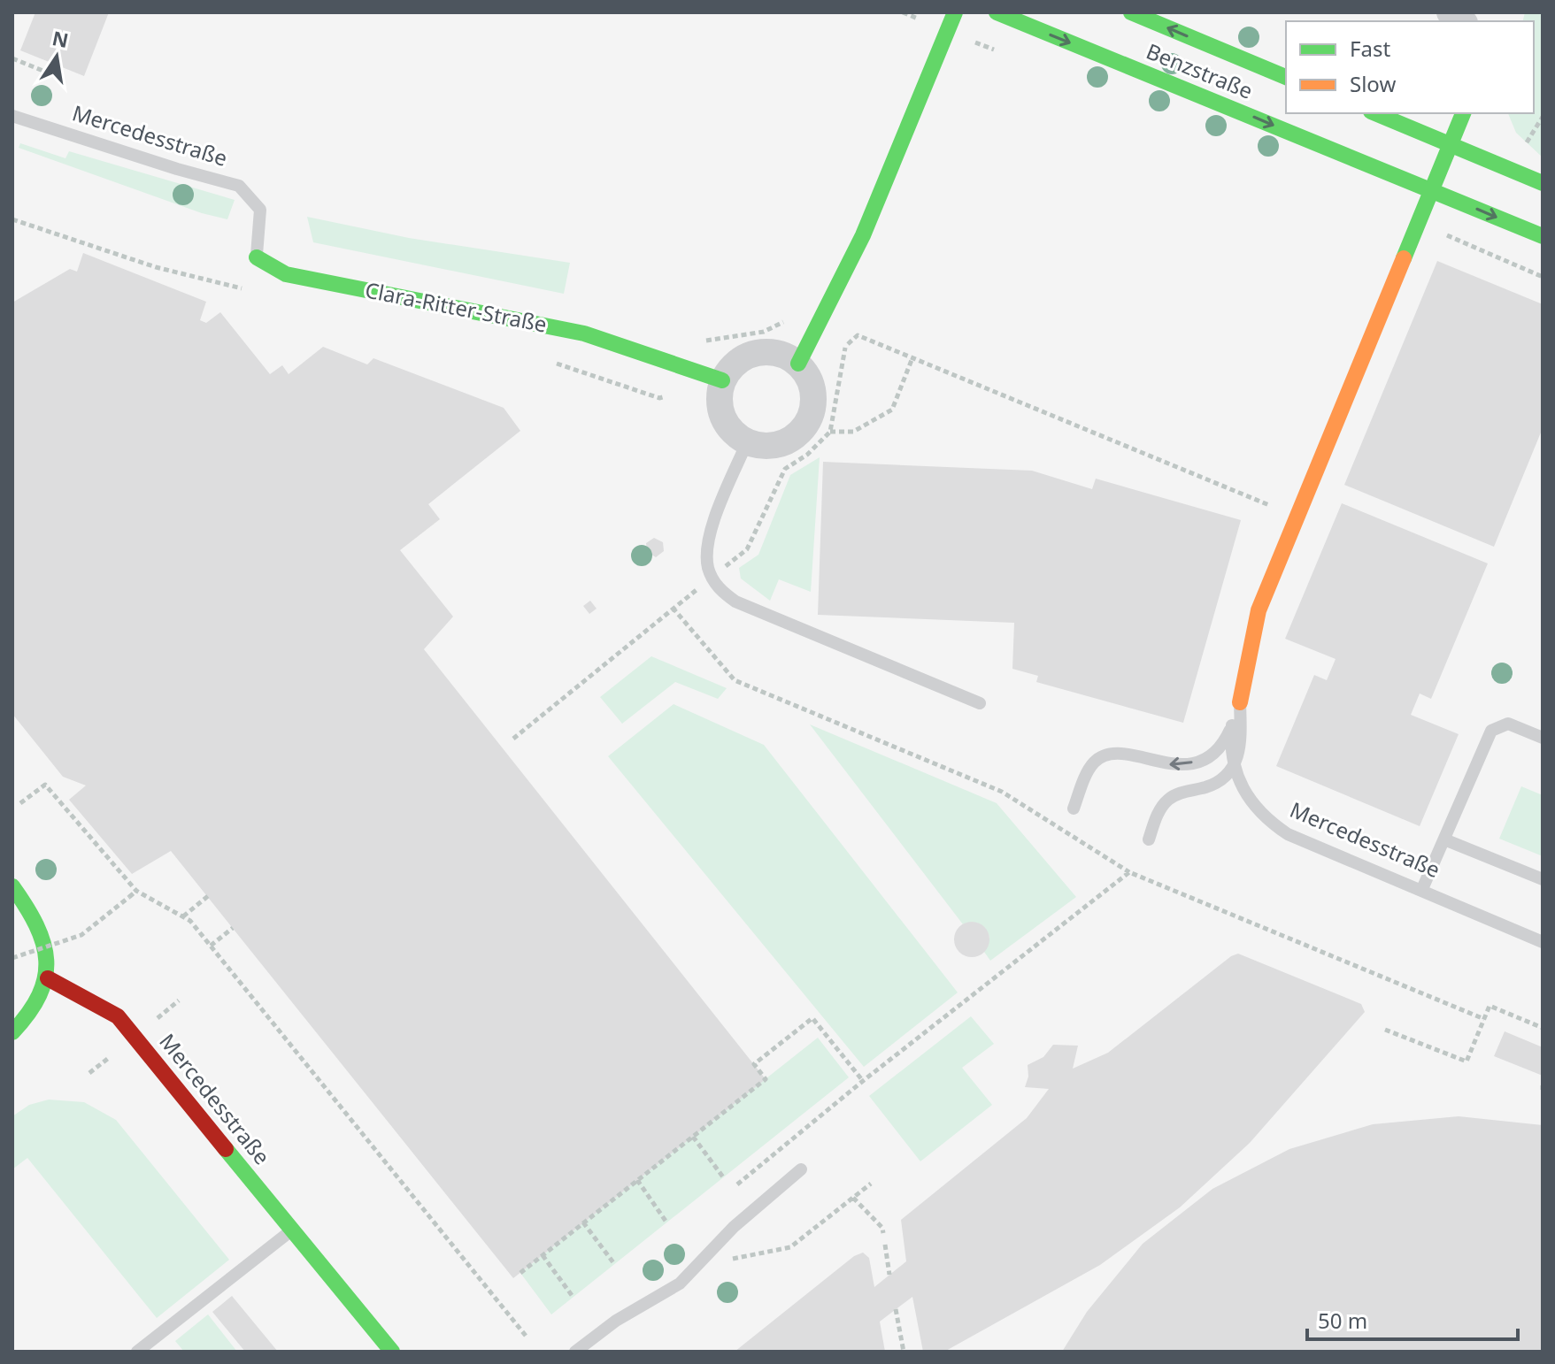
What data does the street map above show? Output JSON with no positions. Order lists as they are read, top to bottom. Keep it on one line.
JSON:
{"streets":{"street":["Benzstraße","Mercedesstraße","Clara-Ritter-Straße"]},"crossings":[["Mercedesstraße","Clara-Ritter-Straße"]],"legend":["Fast","Slow"],"scale_bar":"50 m","north":"top"}
